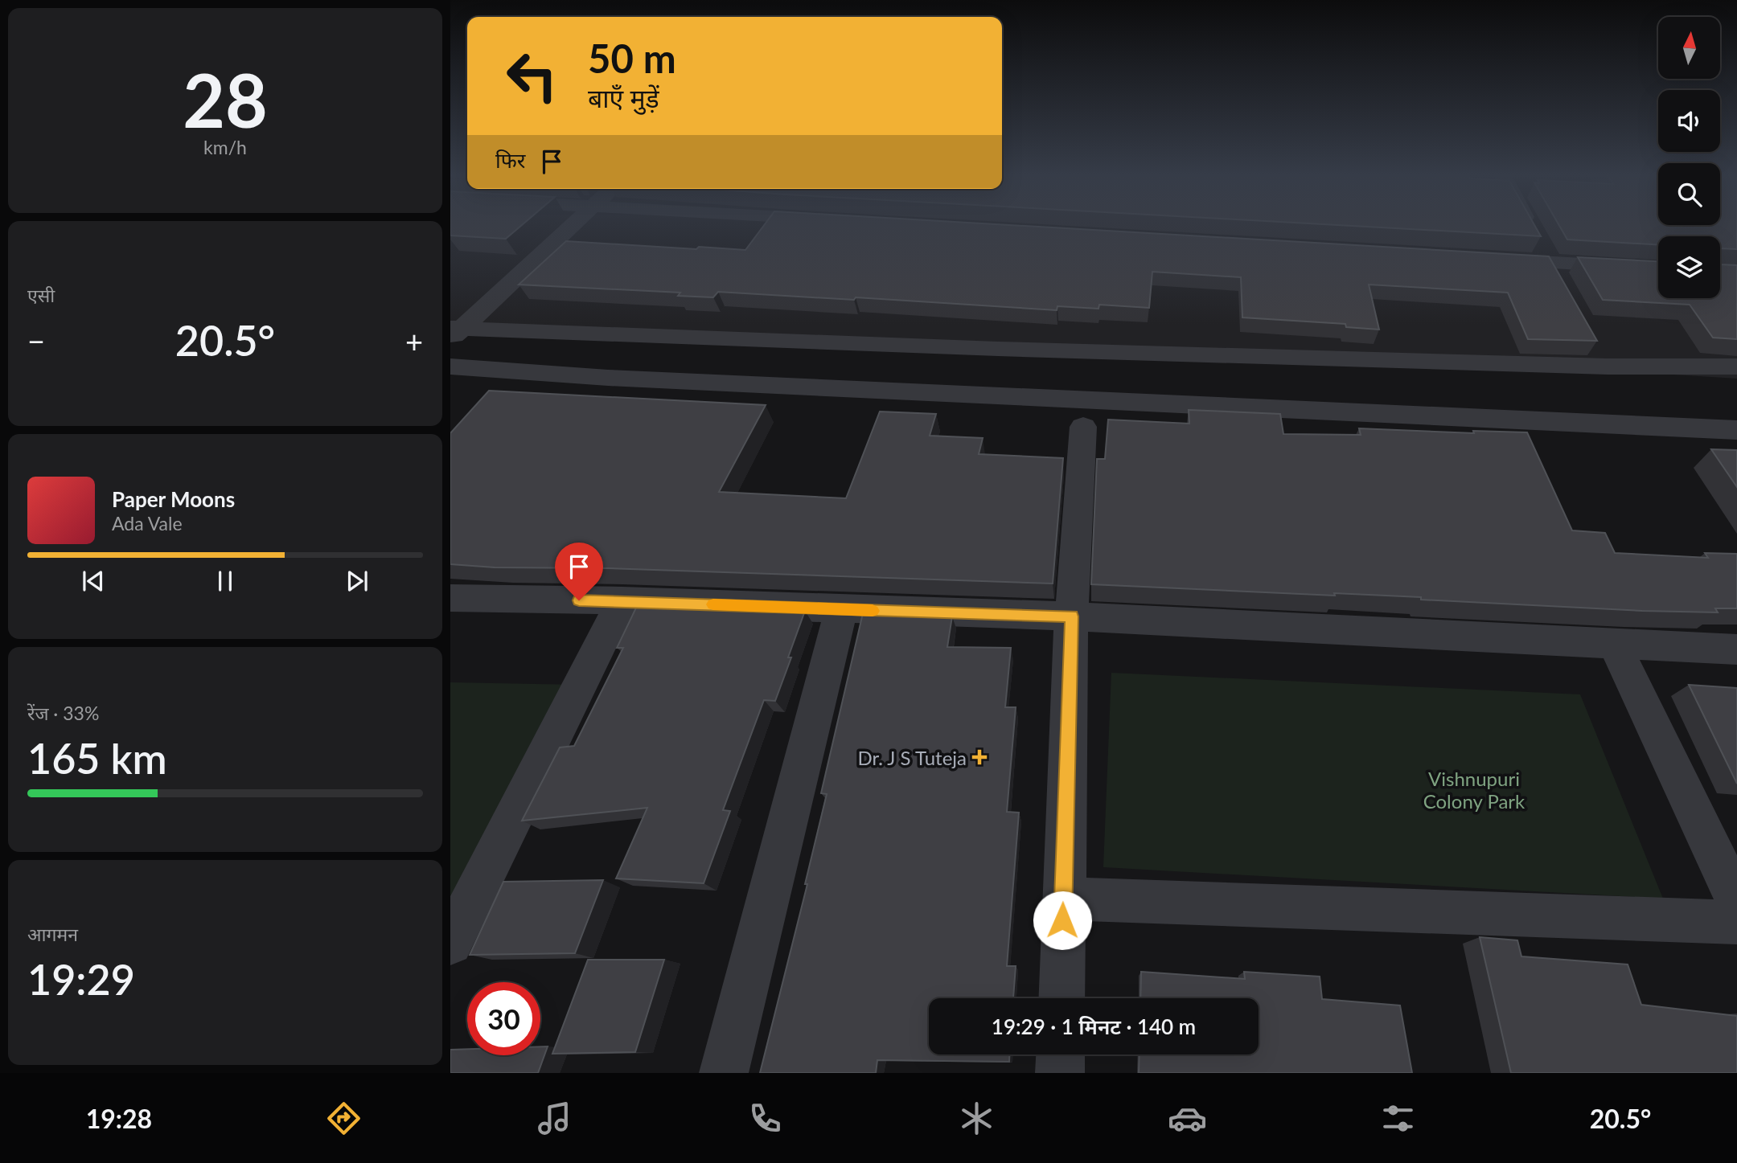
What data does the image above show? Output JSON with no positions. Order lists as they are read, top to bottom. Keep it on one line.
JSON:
{"parks":["Vishnupuri Colony Park"],"places":{"health":["Dr. J S Tuteja"]},"north":"top","page":{"tile":[["28","km/h"],"एसी",["रेंज · 33%","165 km"],["आगमन","19:29"]],"turn":["50 m","बाएँ मुड़ें"],"then":"फिर","heat":["−","20.5°","+"],"song":["Paper Moons","Ada Vale"],"limit":"30","trip":"19:29 · 1 मिनट · 140 m","tabs":["19:28","20.5°"]}}
